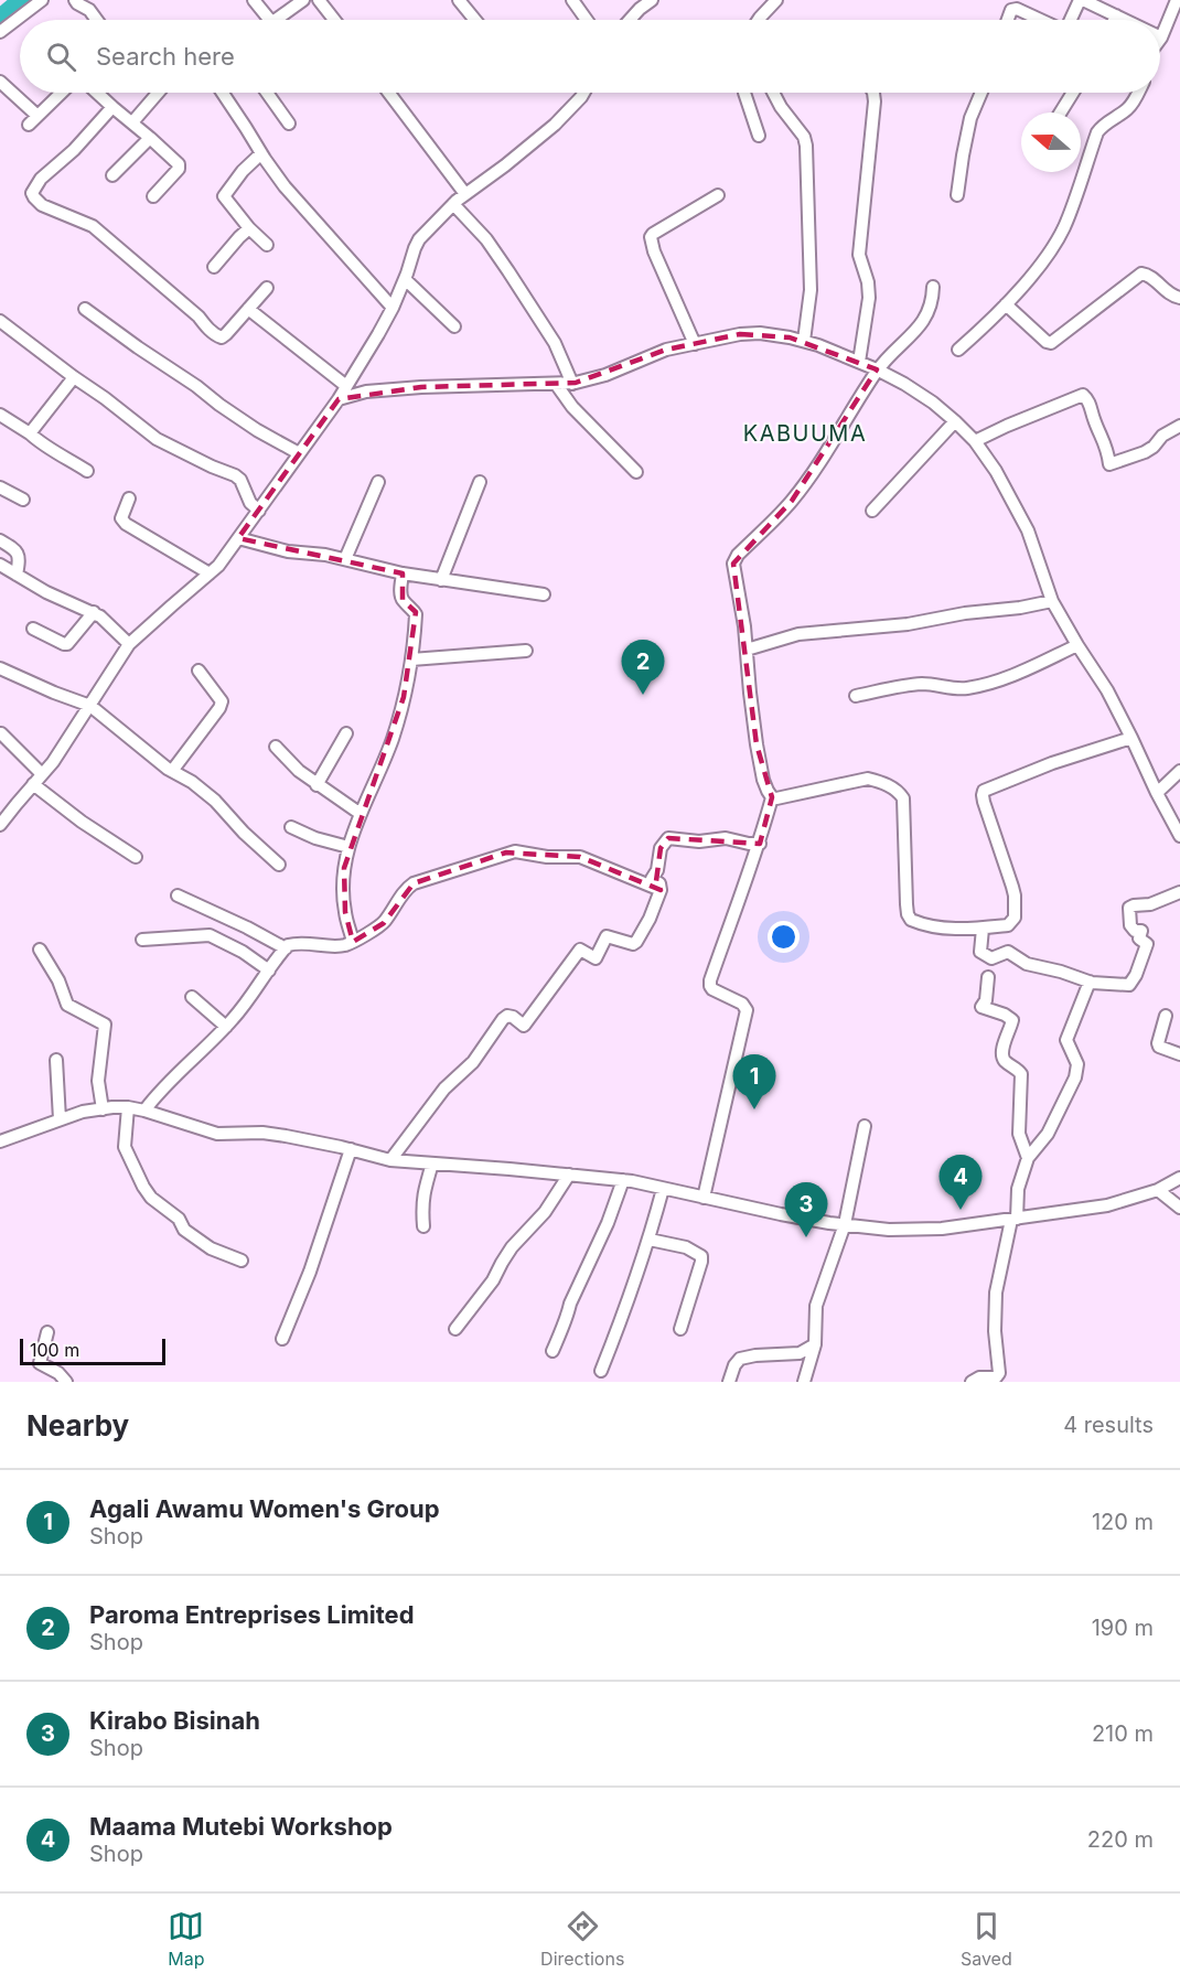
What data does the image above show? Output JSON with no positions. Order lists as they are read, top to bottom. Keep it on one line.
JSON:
{"districts":["KABUUMA"],"scale_bar":"100 m","north":"left","page":{"search":"Search here","pins":["2","1","4","3"],"scale":"100 m","heading":["Nearby","4 results"],"list":[{"mark":"1","name":"Agali Awamu Women's Group","note":"Shop","value":"120 m"},{"mark":"2","name":"Paroma Entreprises Limited","note":"Shop","value":"190 m"},{"mark":"3","name":"Kirabo Bisinah","note":"Shop","value":"210 m"},{"mark":"4","name":"Maama Mutebi Workshop","note":"Shop","value":"220 m"}],"nav":["Map","Directions","Saved"]}}
